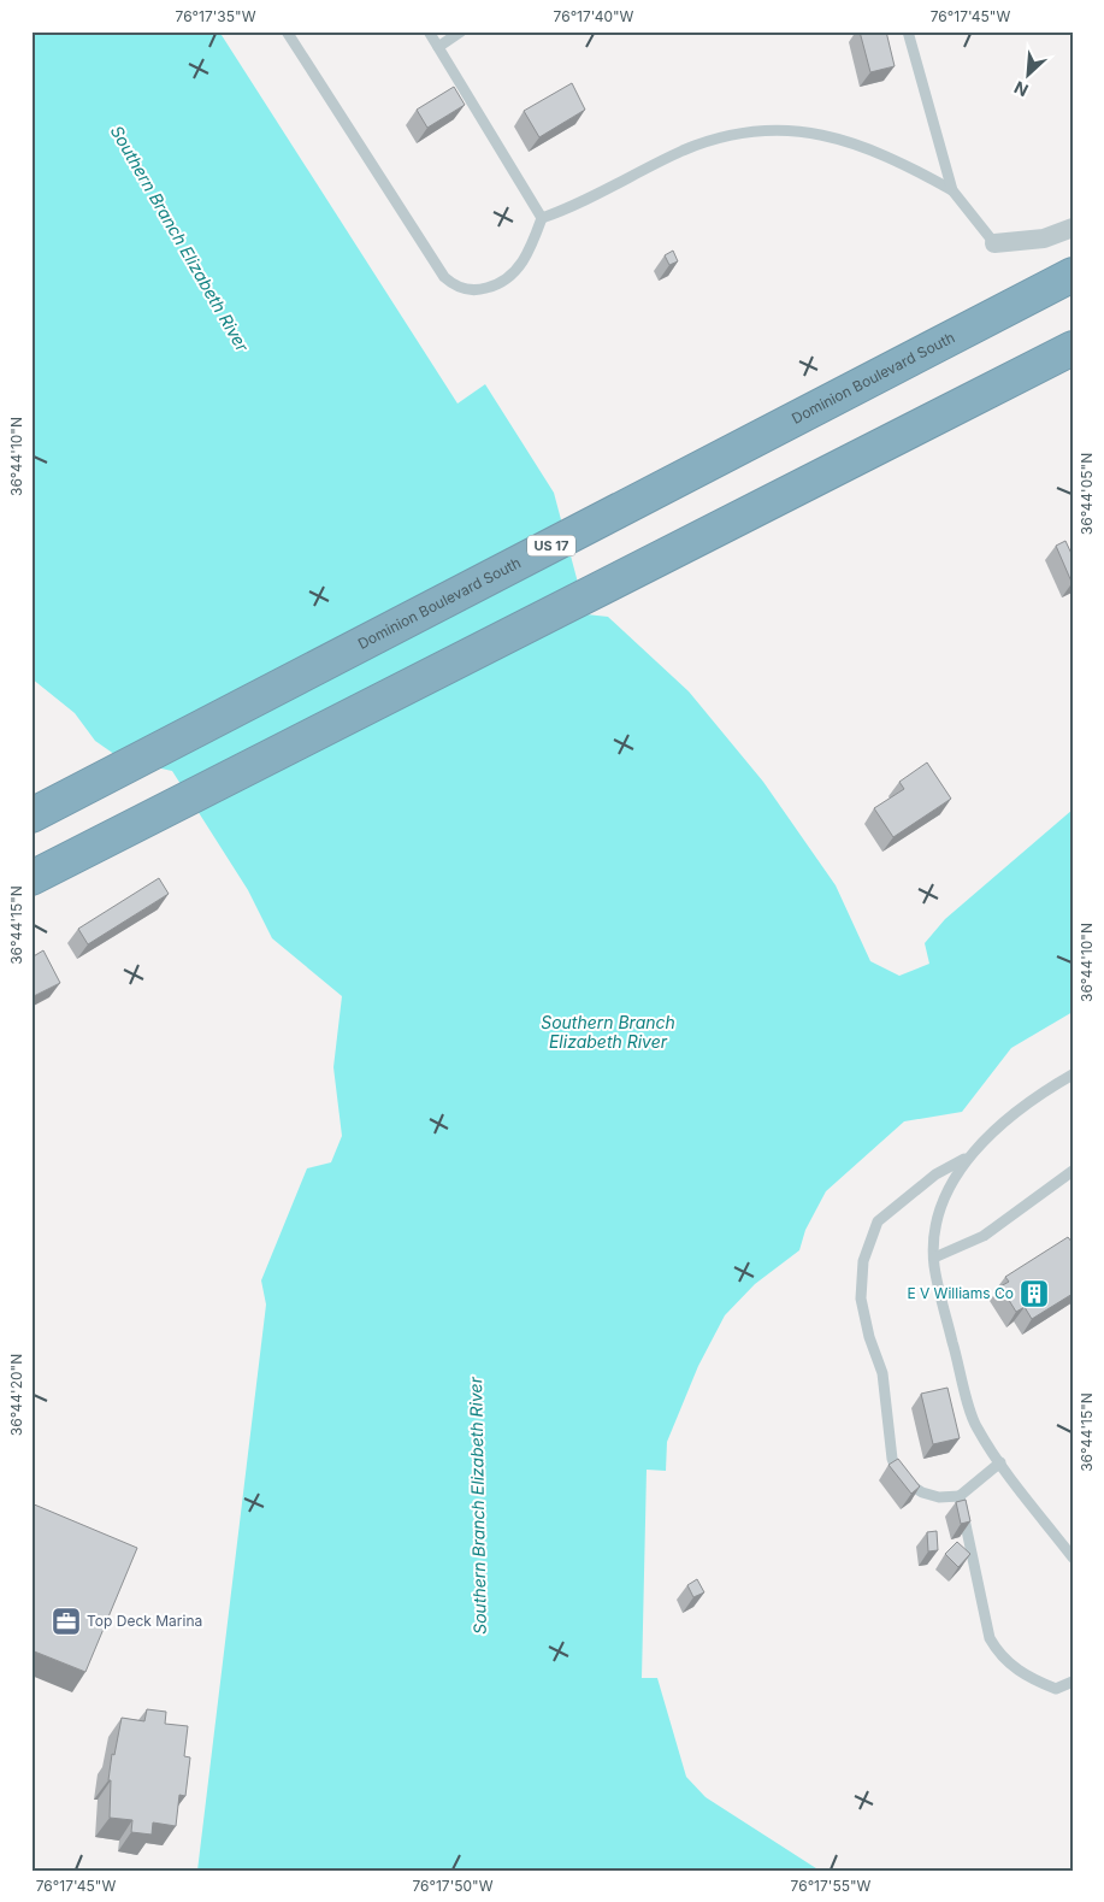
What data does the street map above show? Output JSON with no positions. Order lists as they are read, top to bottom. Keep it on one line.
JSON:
{"streets":{"highway":["Dominion Boulevard South","US 17"]},"water":["Southern Branch Elizabeth River"],"places":{"building":["E V Williams Co"],"office":["Top Deck Marina"]},"north":"bottom left","coordinates":["76°17'35\"W","76°17'40\"W","76°17'45\"W","36°44'10\"N","36°44'05\"N","36°44'15\"N","36°44'20\"N","76°17'50\"W","76°17'55\"W"]}
